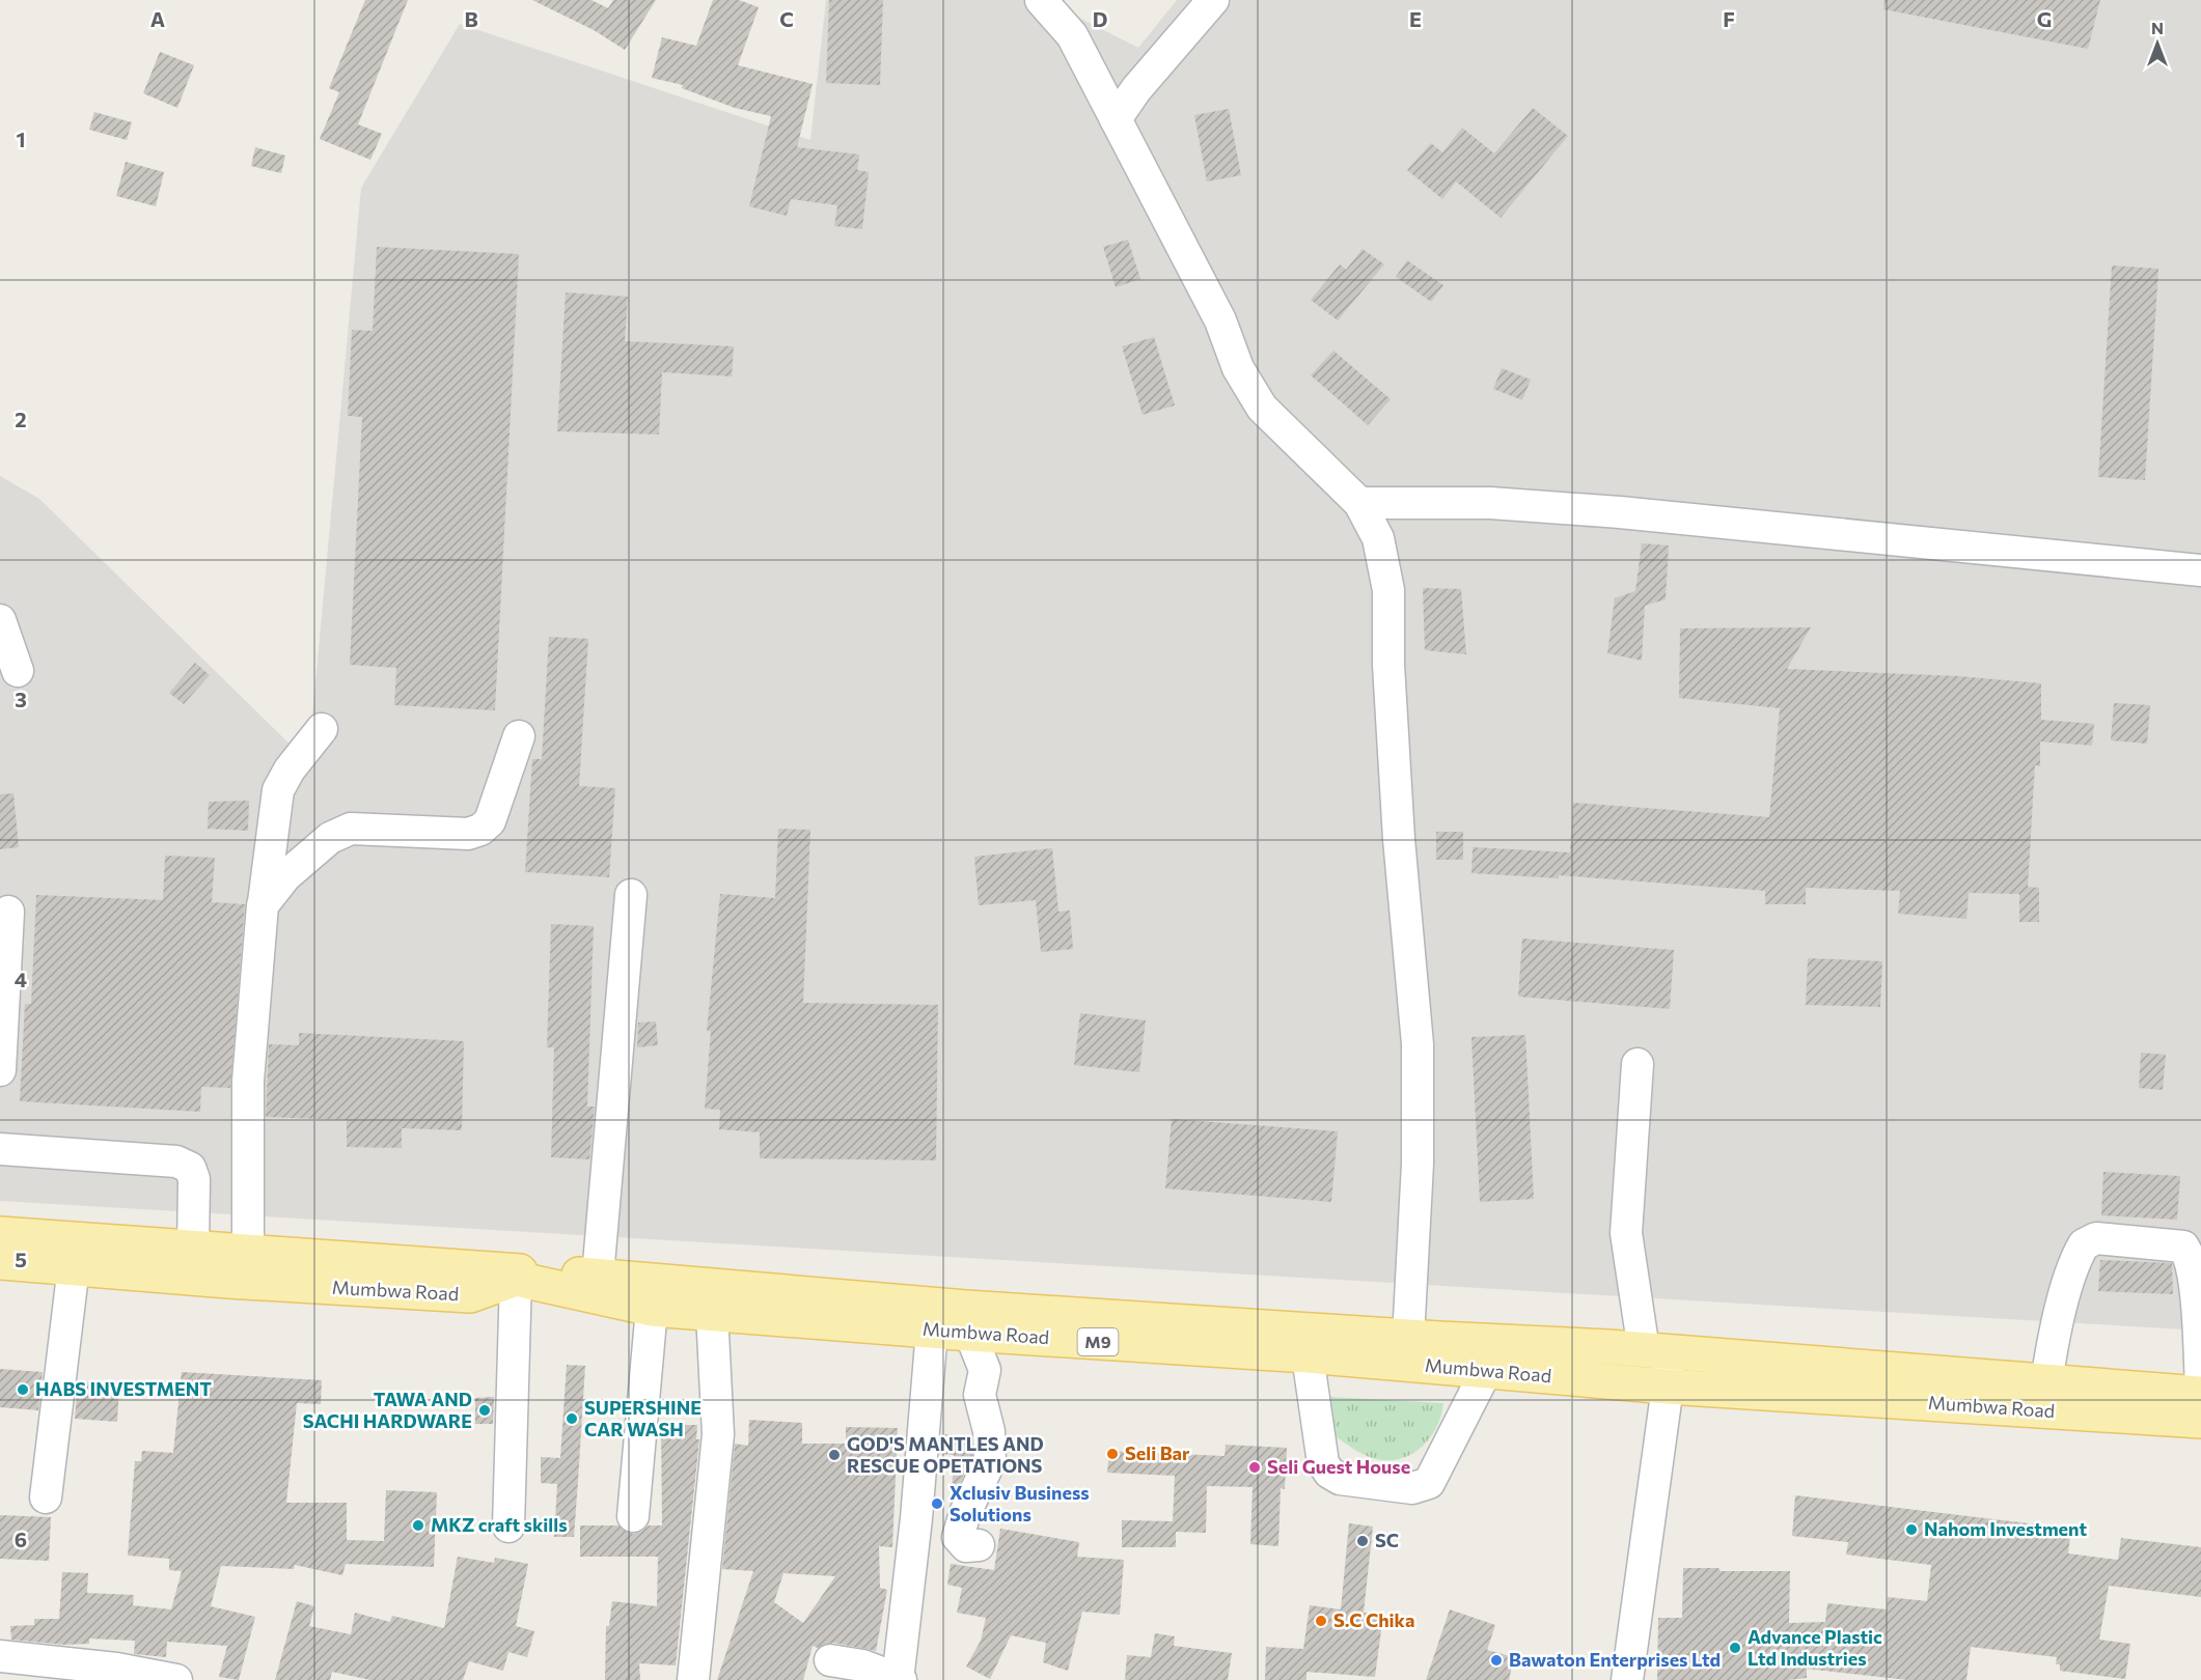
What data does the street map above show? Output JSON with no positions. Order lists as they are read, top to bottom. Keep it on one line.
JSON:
{"streets":{"main road":["Mumbwa Road","M9"]},"places":["HABS INVESTMENT","TAWA AND SACHI HARDWARE","SUPERSHINE CAR WASH","Seli Bar","GOD'S MANTLES AND RESCUE OPETATIONS","Seli Guest House","Xclusiv Business Solutions","MKZ craft skills","Nahom Investment","SC","S.C Chika","Advance Plastic Ltd Industries","Bawaton Enterprises Ltd"],"north":"top","grid":{"columns":["A","B","C","D","E","F","G"],"rows":["1","2","3","4","5","6"]}}
